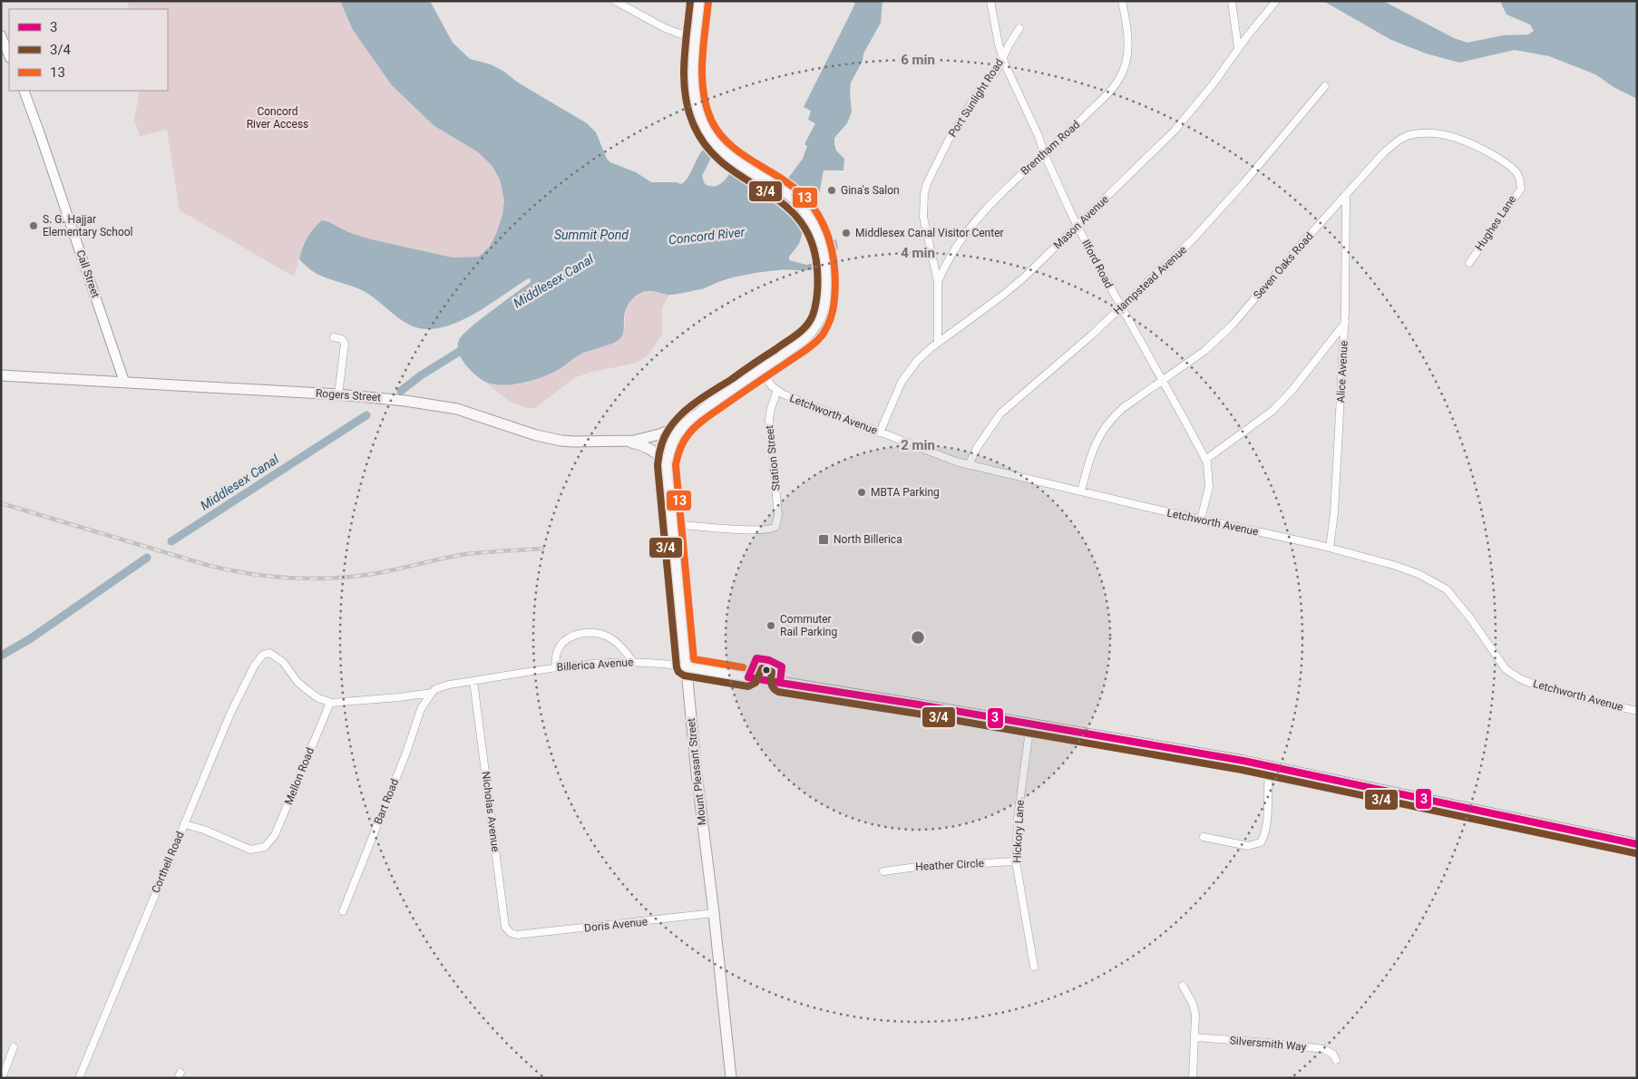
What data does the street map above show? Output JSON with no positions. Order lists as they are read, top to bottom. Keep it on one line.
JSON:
{"streets":{"main road":["Rogers Street","Billerica Avenue","Mount Pleasant Street"],"street":["Port Sunlight Road","Brentham Road","Mason Avenue","Hughes Lane","Ilford Road","Seven Oaks Road","Call Street","Hampstead Avenue","Alice Avenue","Letchworth Avenue","Station Street","Mellon Road","Bart Road","Nicholas Avenue","Hickory Lane","Corthell Road","Heather Circle","Doris Avenue","Silversmith Way"]},"crossings":[["Port Sunlight Road","Brentham Road"],["Port Sunlight Road","Ilford Road"],["Brentham Road","Ilford Road"],["Mason Avenue","Ilford Road"],["Mason Avenue","Letchworth Avenue"],["Hughes Lane","Seven Oaks Road"],["Ilford Road","Seven Oaks Road"],["Ilford Road","Hampstead Avenue"],["Ilford Road","Letchworth Avenue"],["Seven Oaks Road","Alice Avenue"],["Seven Oaks Road","Letchworth Avenue"],["Call Street","Rogers Street"],["Hampstead Avenue","Letchworth Avenue"],["Alice Avenue","Letchworth Avenue"],["Rogers Street","Mount Pleasant Street"],["Letchworth Avenue","Station Street"],["Station Street","Mount Pleasant Street"],["Billerica Avenue","Mount Pleasant Street"],["Billerica Avenue","Mellon Road"],["Billerica Avenue","Bart Road"],["Billerica Avenue","Nicholas Avenue"],["Billerica Avenue","Hickory Lane"],["Billerica Avenue","Corthell Road"],["Mount Pleasant Street","Doris Avenue"],["Mellon Road","Corthell Road"],["Nicholas Avenue","Doris Avenue"],["Hickory Lane","Heather Circle"]],"water":["Summit Pond","Concord River","Middlesex Canal"],"parks":["Concord River Access"],"places":{"other":["Gina's Salon","S. G. Hajjar Elementary School","Middlesex Canal Visitor Center","MBTA Parking","Commuter Rail Parking"],"transit":["North Billerica"]},"lines":["transit line 3/4","transit line 13","transit line 3"],"legend":["3","3/4","13"],"rings":["6 min","4 min","2 min"]}
